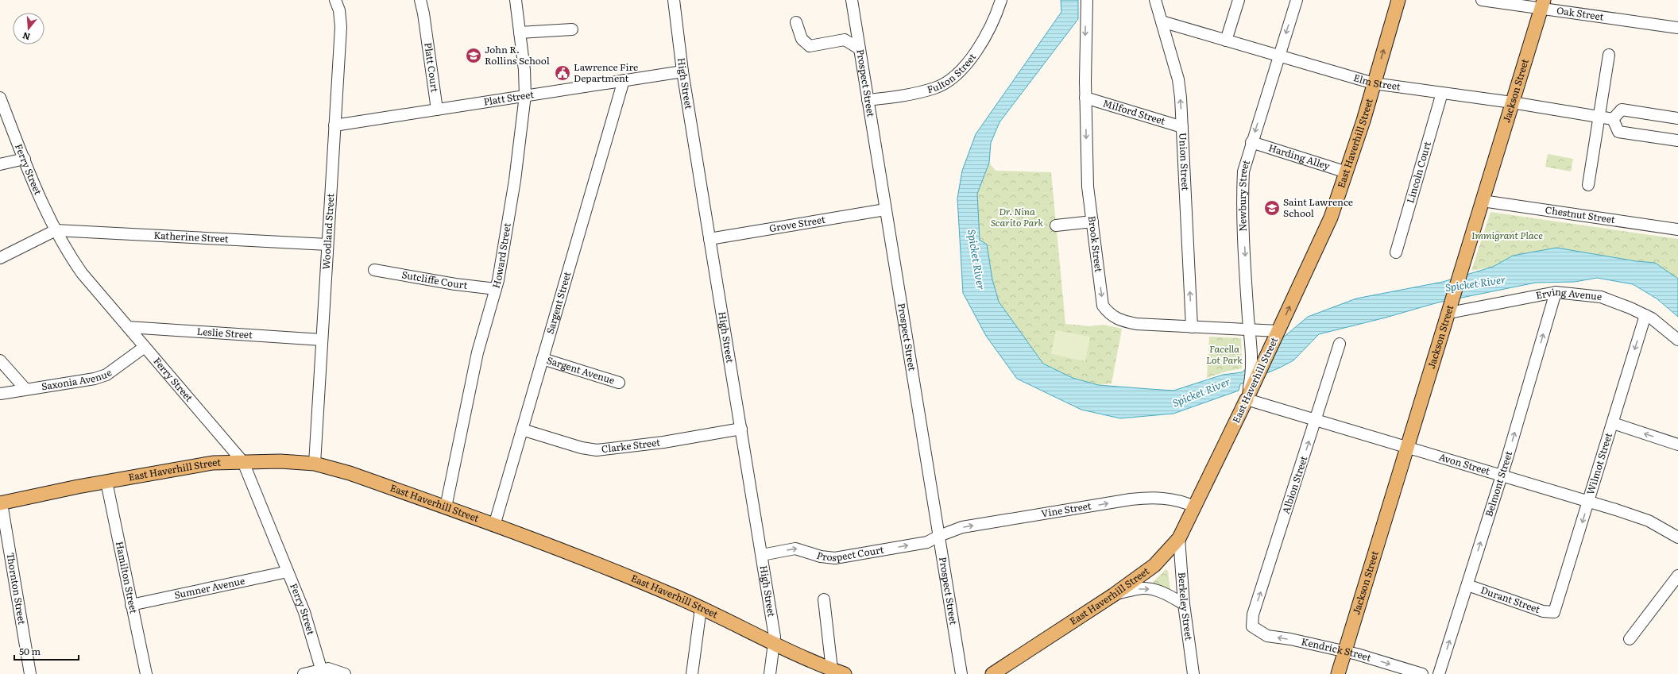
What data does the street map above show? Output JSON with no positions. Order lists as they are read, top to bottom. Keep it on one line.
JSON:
{"streets":{"main road":["Jackson Street","East Haverhill Street"],"street":["Oak Street","Platt Court","Fulton Street","Elm Street","High Street","Prospect Street","Platt Street","Milford Street","Harding Alley","Union Street","Ferry Street","Lincoln Court","Newbury Street","Chestnut Street","Grove Street","Woodland Street","Katherine Street","Brook Street","Howard Street","Sutcliffe Court","Erving Avenue","Sargent Street","Leslie Street","Sargent Avenue","Saxonia Avenue","Clarke Street","Avon Street","Wilmot Street","Belmont Street","Albion Street","Vine Street","Prospect Court","Hamilton Street","Thornton Street","Sumner Avenue","Durant Street","Berkeley Street","Kendrick Street"]},"crossings":[["Oak Street","Jackson Street"],["Platt Court","Platt Street"],["Fulton Street","Prospect Street"],["Elm Street","Jackson Street"],["Elm Street","East Haverhill Street"],["Elm Street","Union Street"],["Elm Street","Lincoln Court"],["Elm Street","Newbury Street"],["High Street","Platt Street"],["High Street","East Haverhill Street"],["High Street","Grove Street"],["High Street","Clarke Street"],["High Street","Prospect Court"],["Prospect Street","Grove Street"],["Prospect Street","Vine Street"],["Prospect Street","Prospect Court"],["Jackson Street","Chestnut Street"],["Jackson Street","Erving Avenue"],["Jackson Street","Avon Street"],["Jackson Street","Kendrick Street"],["Platt Street","Woodland Street"],["Platt Street","Howard Street"],["Platt Street","Sargent Street"],["Milford Street","Union Street"],["Milford Street","Brook Street"],["East Haverhill Street","Harding Alley"],["East Haverhill Street","Ferry Street"],["East Haverhill Street","Newbury Street"],["East Haverhill Street","Woodland Street"],["East Haverhill Street","Brook Street"],["East Haverhill Street","Howard Street"],["East Haverhill Street","Sargent Street"],["East Haverhill Street","Avon Street"],["East Haverhill Street","Vine Street"],["East Haverhill Street","Hamilton Street"],["East Haverhill Street","Thornton Street"],["East Haverhill Street","Berkeley Street"],["Harding Alley","Newbury Street"],["Union Street","Brook Street"],["Ferry Street","Katherine Street"],["Ferry Street","Leslie Street"],["Ferry Street","Saxonia Avenue"],["Ferry Street","Sumner Avenue"],["Newbury Street","Brook Street"],["Newbury Street","Avon Street"],["Woodland Street","Katherine Street"],["Woodland Street","Leslie Street"],["Howard Street","Sutcliffe Court"],["Erving Avenue","Wilmot Street"],["Erving Avenue","Belmont Street"],["Sargent Street","Sargent Avenue"],["Sargent Street","Clarke Street"],["Avon Street","Wilmot Street"],["Avon Street","Belmont Street"],["Avon Street","Albion Street"],["Wilmot Street","Durant Street"],["Belmont Street","Durant Street"],["Albion Street","Kendrick Street"],["Vine Street","Prospect Court"],["Hamilton Street","Sumner Avenue"]],"one_way":["Union Street","Newbury Street","Brook Street","Wilmot Street","Belmont Street","Albion Street","Vine Street","Prospect Court"],"water":["Spicket River"],"parks":["Dr. Nina Scarito Park","Immigrant Place","Facella Lot Park"],"places":{"school or university":["John R. Rollins School","Saint Lawrence School"],"public building":["Lawrence Fire Department"]},"scale_bar":"50 m","north":"bottom"}
